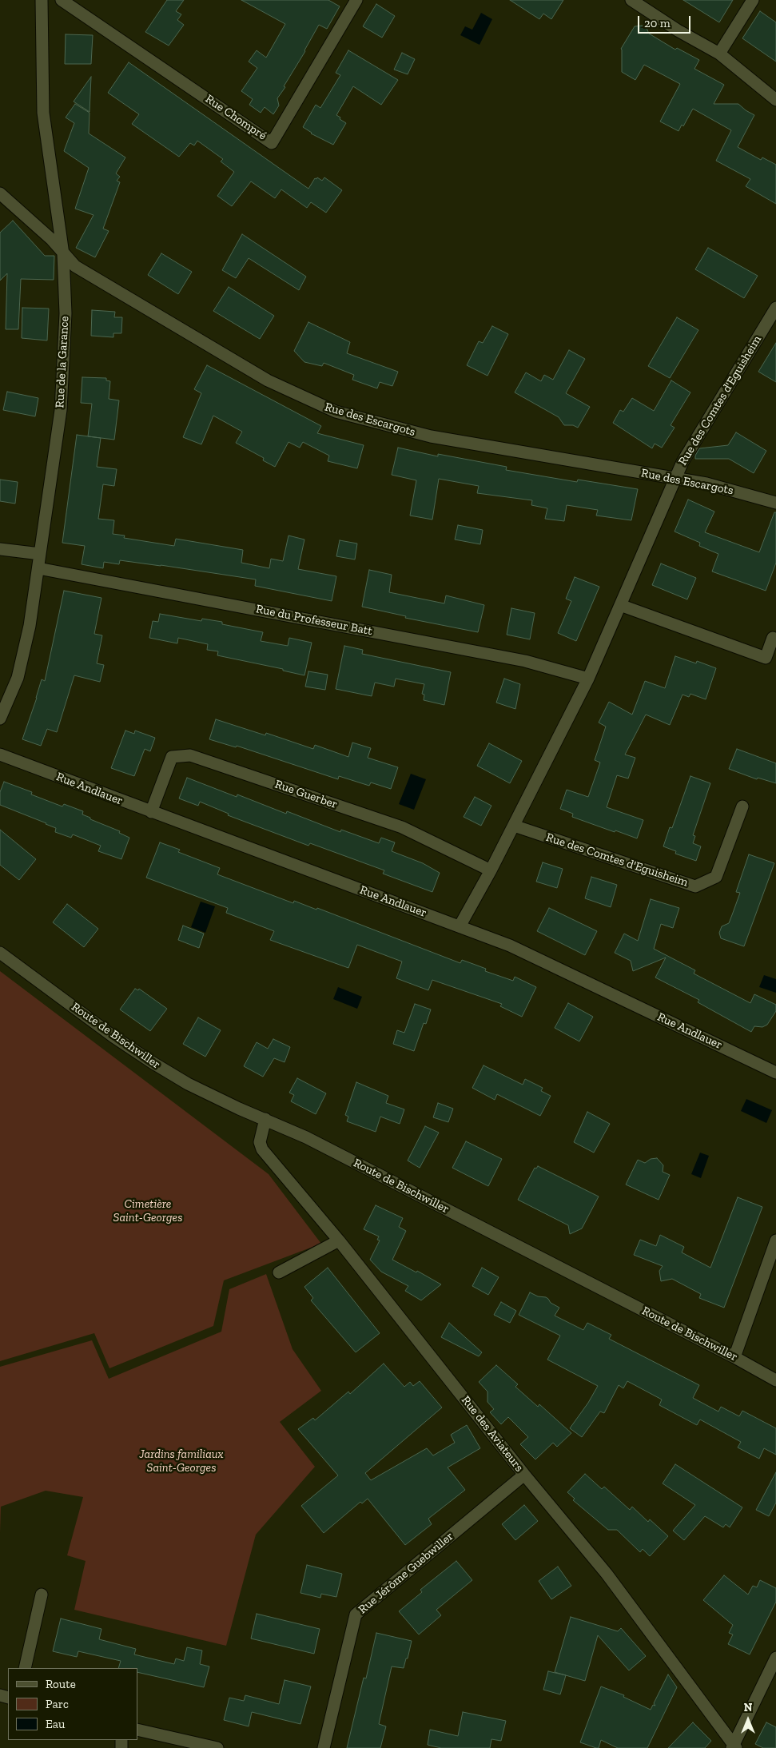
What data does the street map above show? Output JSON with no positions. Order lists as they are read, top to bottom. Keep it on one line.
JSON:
{"streets":{"street":["Rue Chompré","Rue de la Garance","Rue des Comtes d'Eguisheim","Rue des Escargots","Rue du Professeur Batt","Rue Andlauer","Rue Guerber","Route de Bischwiller","Rue des Aviateurs","Rue Jérôme Guebwiller"]},"crossings":[["Rue de la Garance","Rue des Escargots"],["Rue de la Garance","Rue du Professeur Batt"],["Rue des Comtes d'Eguisheim","Rue des Escargots"],["Rue des Comtes d'Eguisheim","Rue du Professeur Batt"],["Rue des Comtes d'Eguisheim","Rue Andlauer"],["Rue des Comtes d'Eguisheim","Rue Guerber"],["Rue Andlauer","Rue Guerber"],["Route de Bischwiller","Rue des Aviateurs"],["Rue des Aviateurs","Rue Jérôme Guebwiller"]],"parks":["Cimetière Saint-Georges","Jardins familiaux Saint-Georges"],"legend":["Route","Parc","Eau"],"scale_bar":"20 m","north":"top"}
